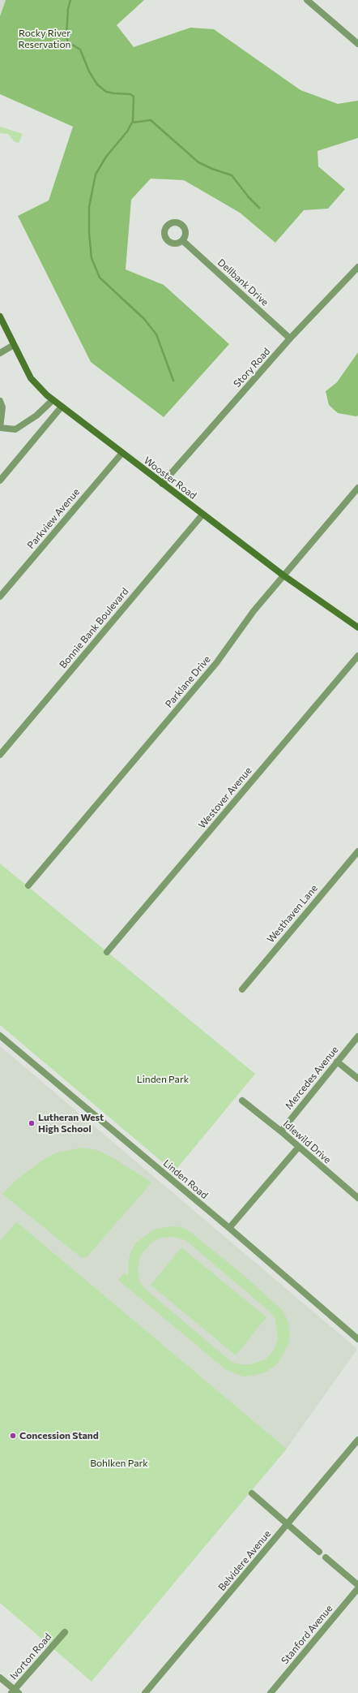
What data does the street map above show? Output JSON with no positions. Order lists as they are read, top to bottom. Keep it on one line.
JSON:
{"streets":{"main road":["Wooster Road"],"street":["Dellbank Drive","Story Road","Parkview Avenue","Bonnie Bank Boulevard","Parklane Drive","Westover Avenue","Westhaven Lane","Mercedes Avenue","Idlewild Drive","Linden Road","Belvidere Avenue","Stanford Avenue","Ivorton Road"]},"crossings":[["Dellbank Drive","Story Road"],["Story Road","Wooster Road"],["Wooster Road","Parkview Avenue"],["Wooster Road","Bonnie Bank Boulevard"],["Wooster Road","Parklane Drive"],["Mercedes Avenue","Idlewild Drive"]],"parks":["Rocky River Reservation","Linden Park","Bohlken Park"],"places":["Lutheran West High School","Concession Stand"]}
